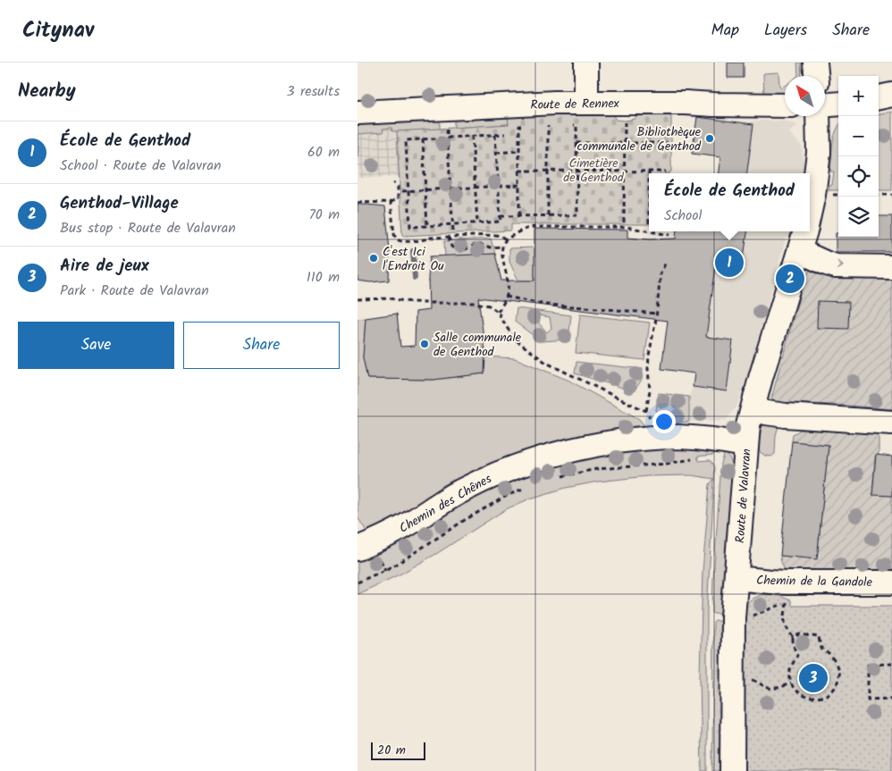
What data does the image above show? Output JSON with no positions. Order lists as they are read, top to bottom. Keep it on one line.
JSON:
{"streets":{"street":["Route de Rennex","Route de Valavran","Chemin des Chênes","Chemin de la Gandole"]},"crossings":[["Route de Valavran","Chemin des Chênes"],["Route de Valavran","Chemin de la Gandole"]],"parks":["Cimetière de Genthod"],"places":["Bibliothèque communale de Genthod","C'est Ici l'Endroit Ou","Salle communale de Genthod"],"scale_bar":"20 m","north":"top left","page":{"header":"Citynav","nav":["Map","Layers","Share"],"heading":["Nearby","3 results"],"map_buttons":["+","−"],"list":[{"mark":"1","name":"École de Genthod","note":"School · Route de Valavran","value":"60 m"},{"mark":"2","name":"Genthod-Village","note":"Bus stop · Route de Valavran","value":"70 m"},{"mark":"3","name":"Aire de jeux","note":"Park · Route de Valavran","value":"110 m"}],"popup":["École de Genthod","School"],"pins":["1","2","3"],"buttons":["Save","Share"],"scale":"20 m"}}
